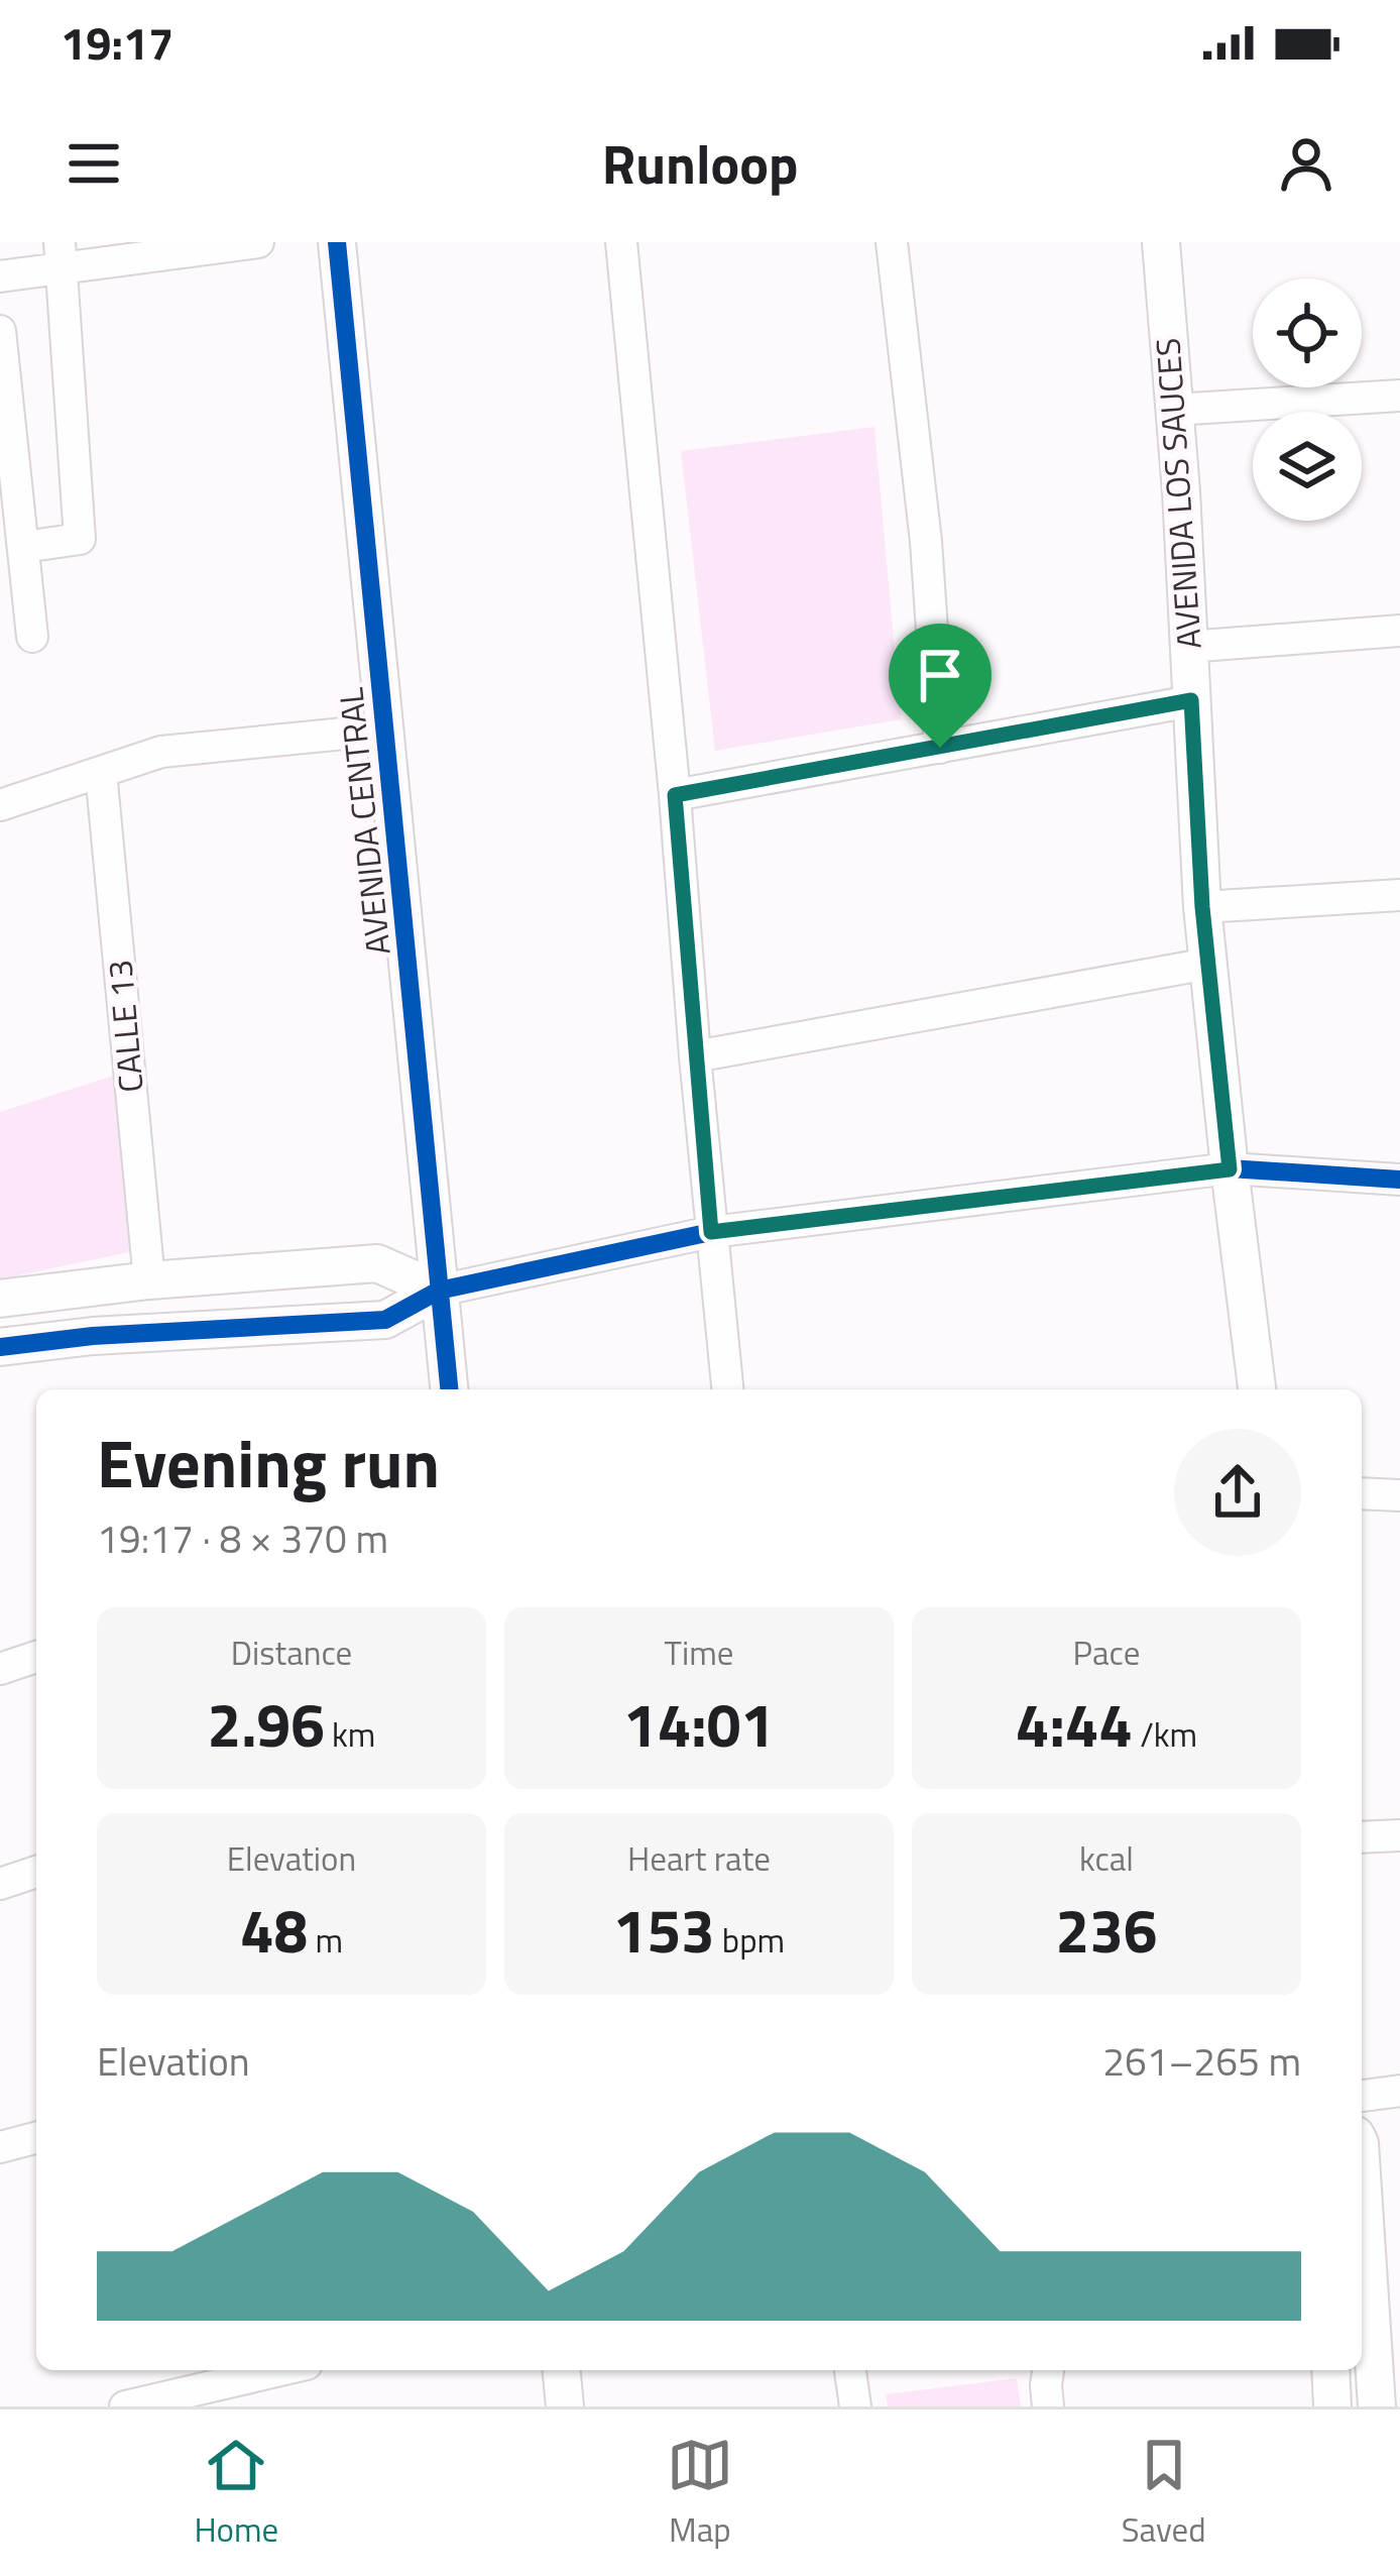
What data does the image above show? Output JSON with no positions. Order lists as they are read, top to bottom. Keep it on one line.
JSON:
{"streets":{"street":["AVENIDA LOS SAUCES","AVENIDA CENTRAL","CALLE 13"]},"page":{"status":"19:17","header":"Runloop","heading":["Evening run","19:17 · 8 × 370 m"],"stats":[["Distance","2.96 km"],["Time","14:01"],["Pace","4:44 /km"],["Elevation","48 m"],["Heart rate","153 bpm"],["kcal","236"]],"chart":["Elevation","261–265 m"],"tabs":["Home","Map","Saved"]}}
